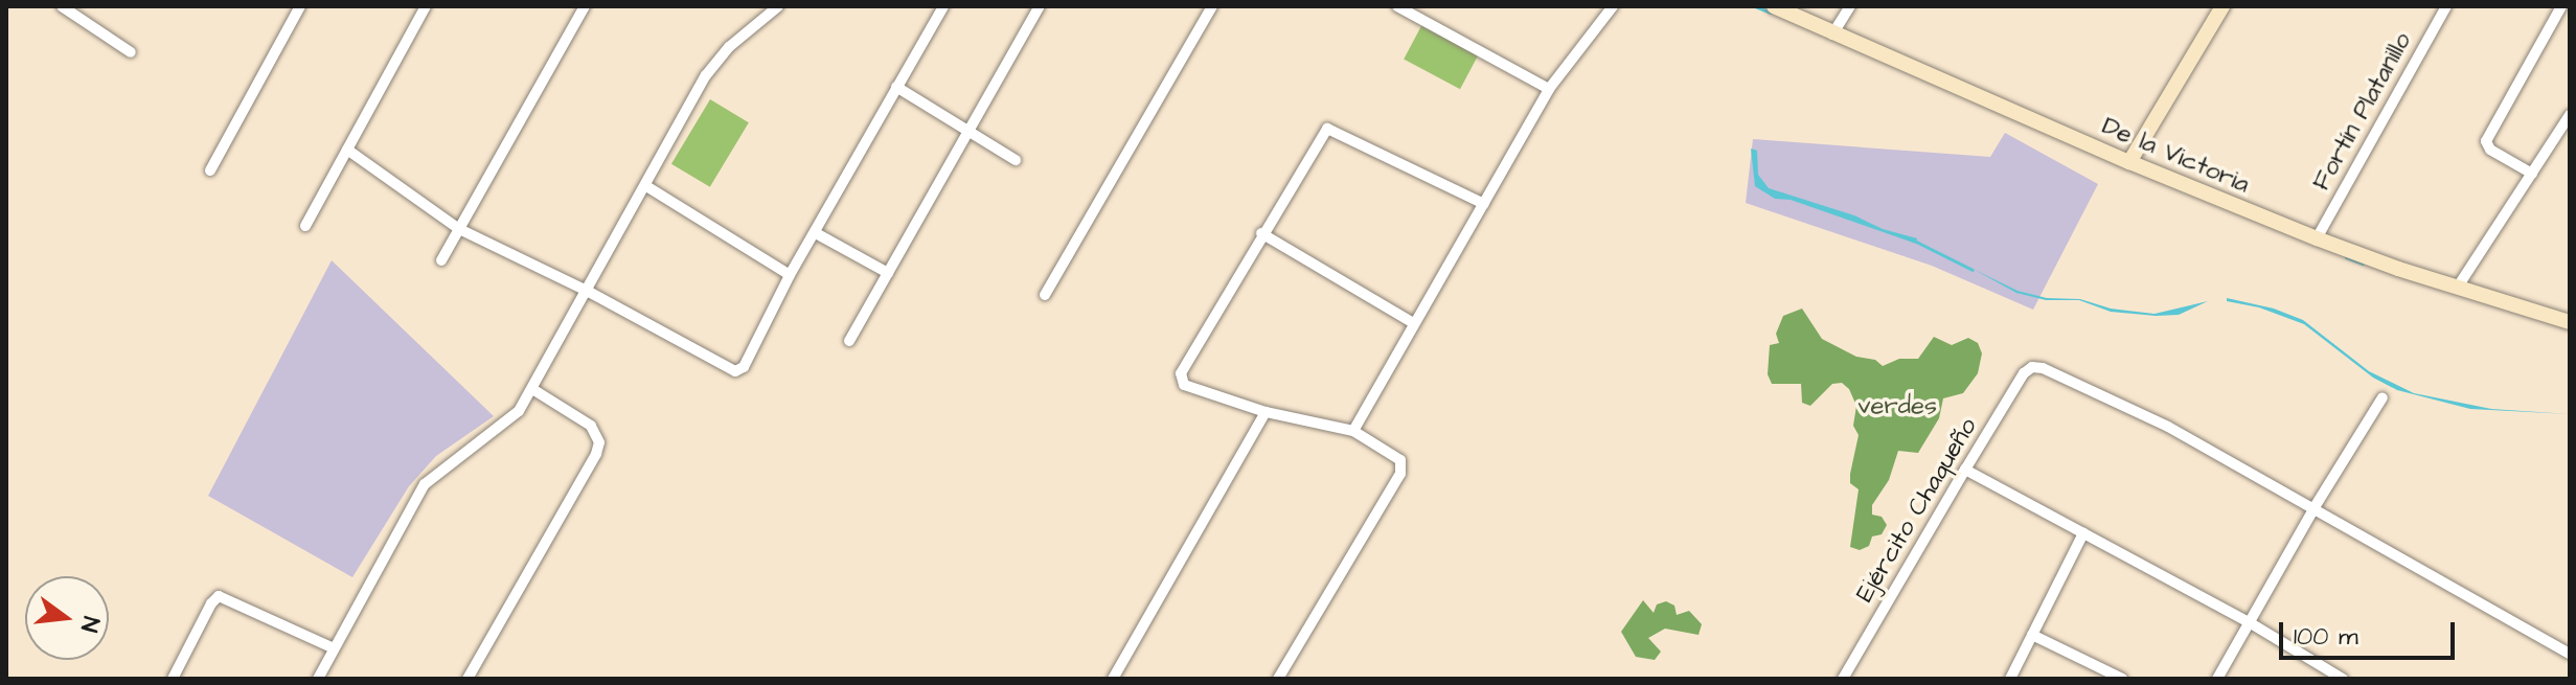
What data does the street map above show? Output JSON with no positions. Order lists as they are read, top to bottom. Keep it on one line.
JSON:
{"streets":{"main road":["De la Victoria"],"street":["Fortín Platanillo","Ejército Chaqueño"]},"crossings":[["Fortín Platanillo","De la Victoria"]],"parks":["verdes"],"scale_bar":"100 m","north":"right"}
